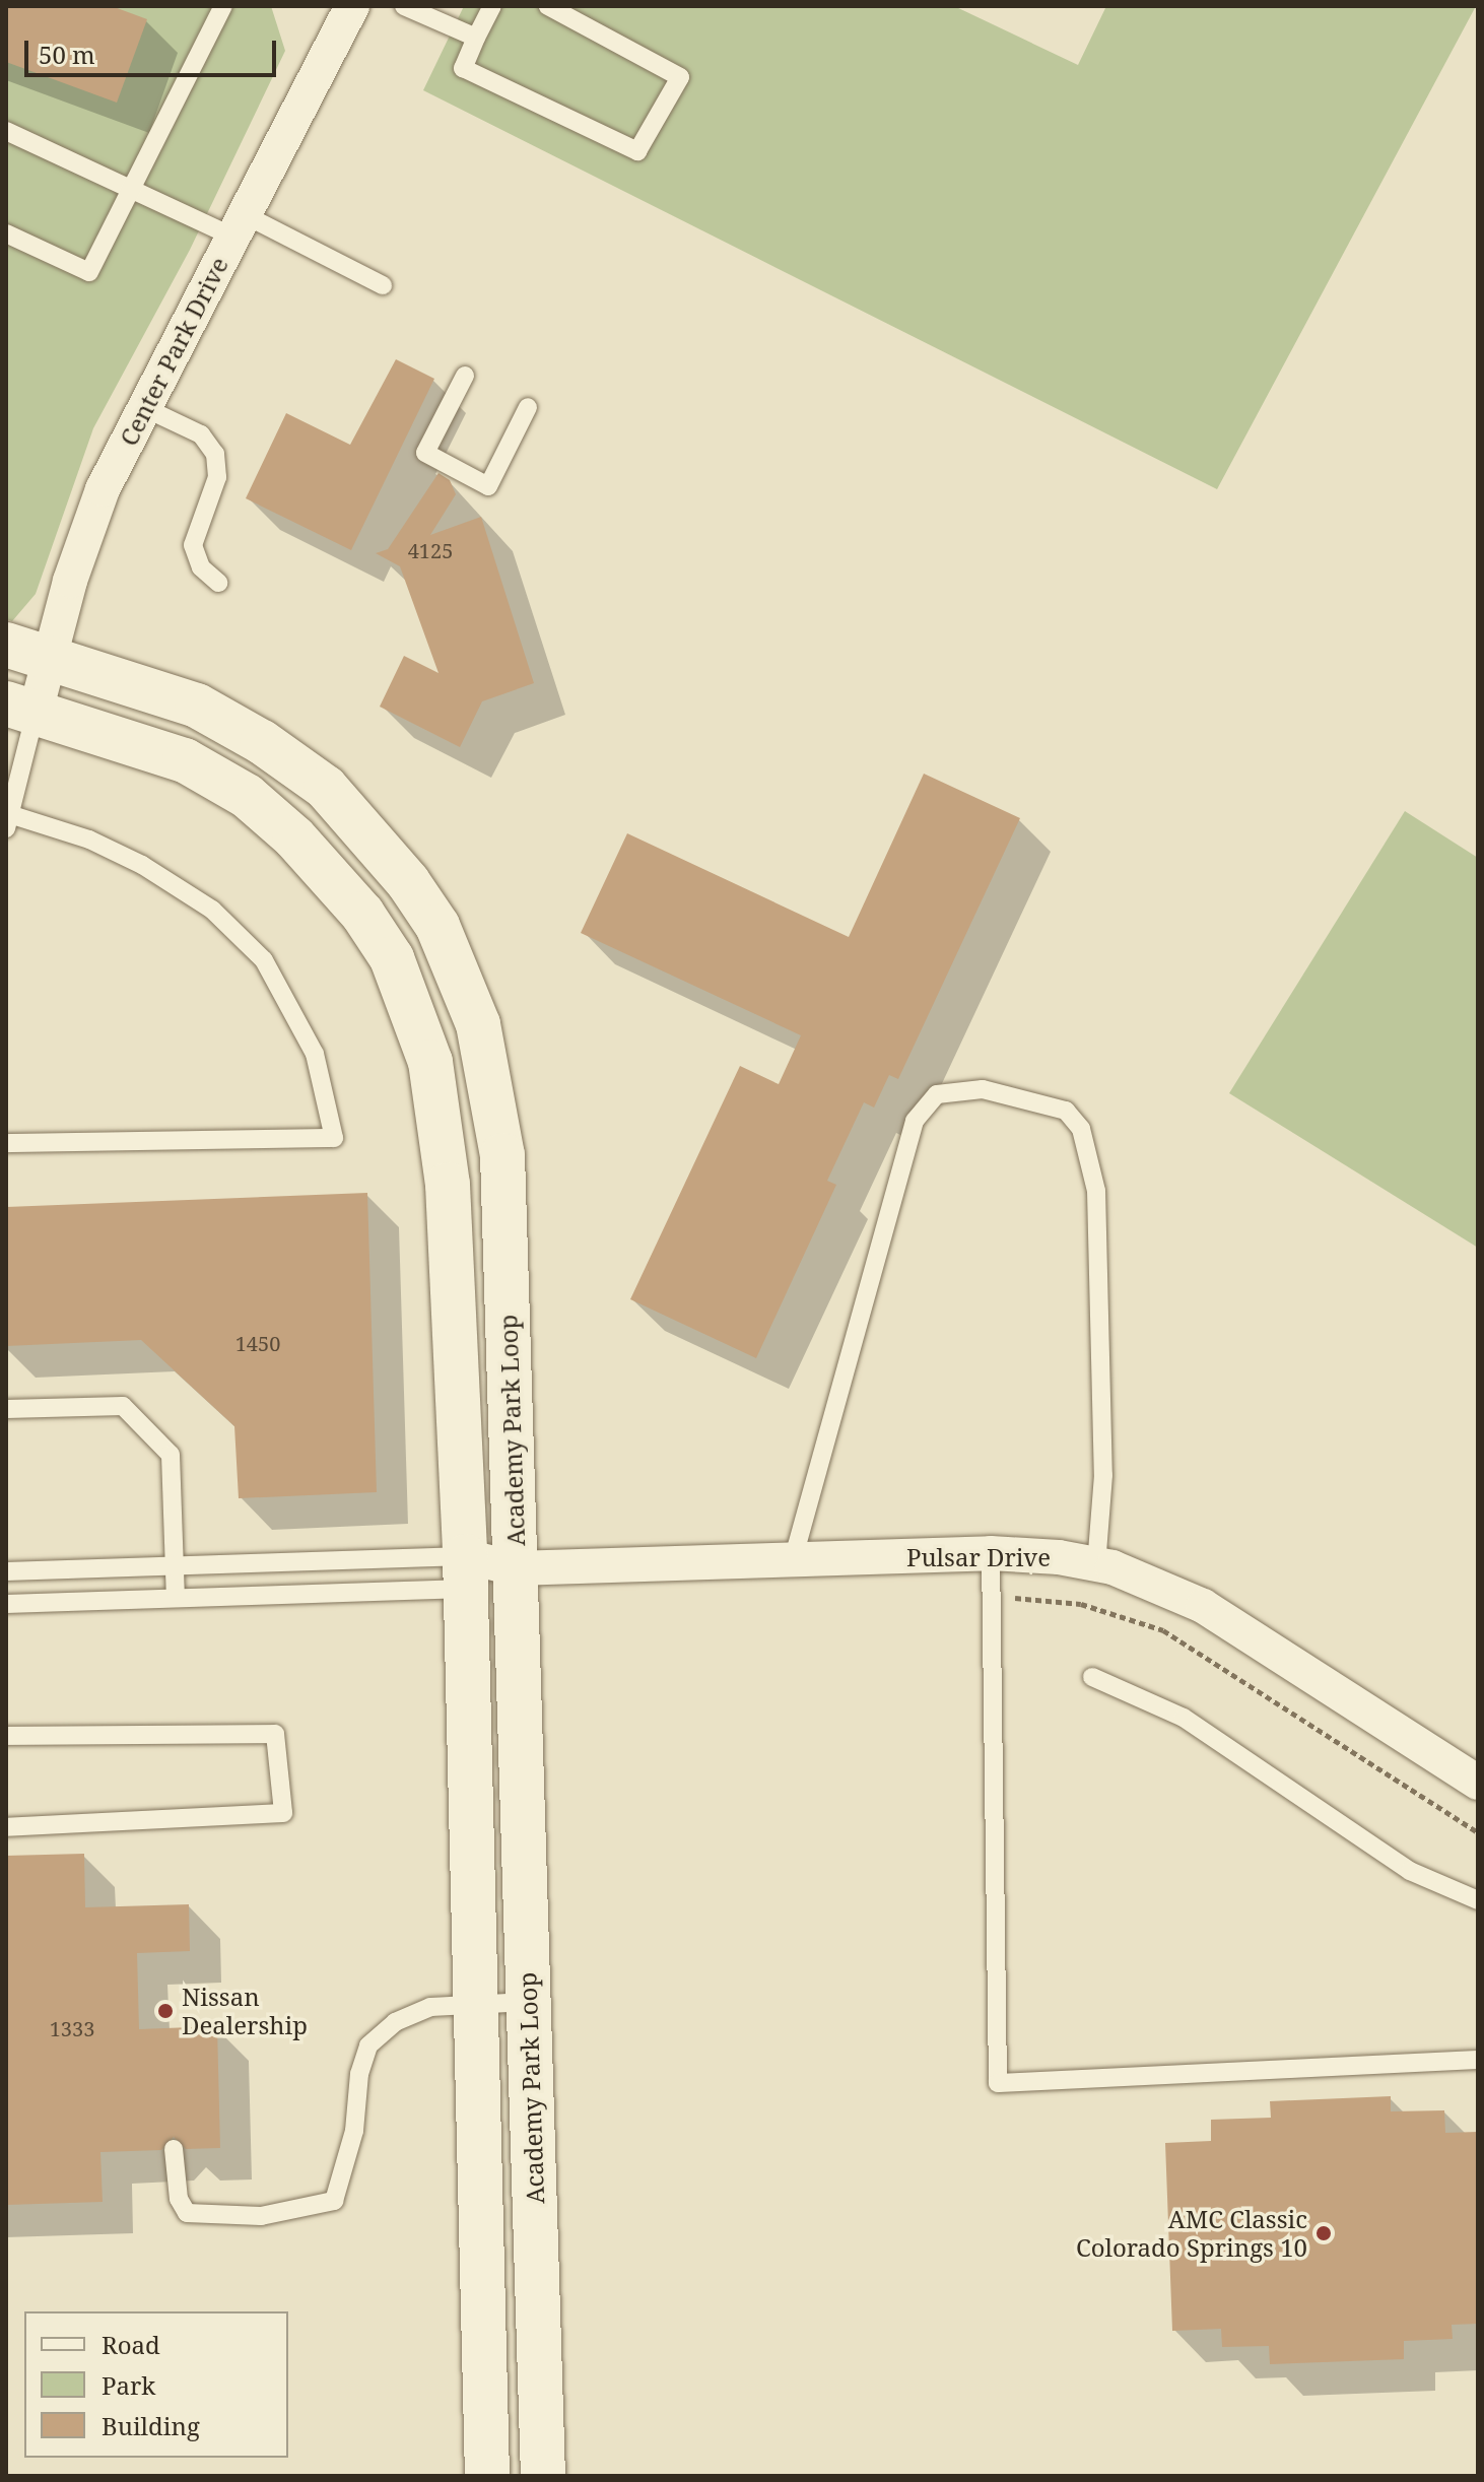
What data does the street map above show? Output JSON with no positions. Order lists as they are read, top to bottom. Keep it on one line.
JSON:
{"streets":{"street":["Center Park Drive","Academy Park Loop","Pulsar Drive"]},"crossings":[["Center Park Drive","Academy Park Loop"],["Academy Park Loop","Pulsar Drive"]],"places":["Nissan Dealership","AMC Classic Colorado Springs 10"],"house_numbers":["4125","1450","1333"],"legend":["Road","Park","Building"],"scale_bar":"50 m"}
